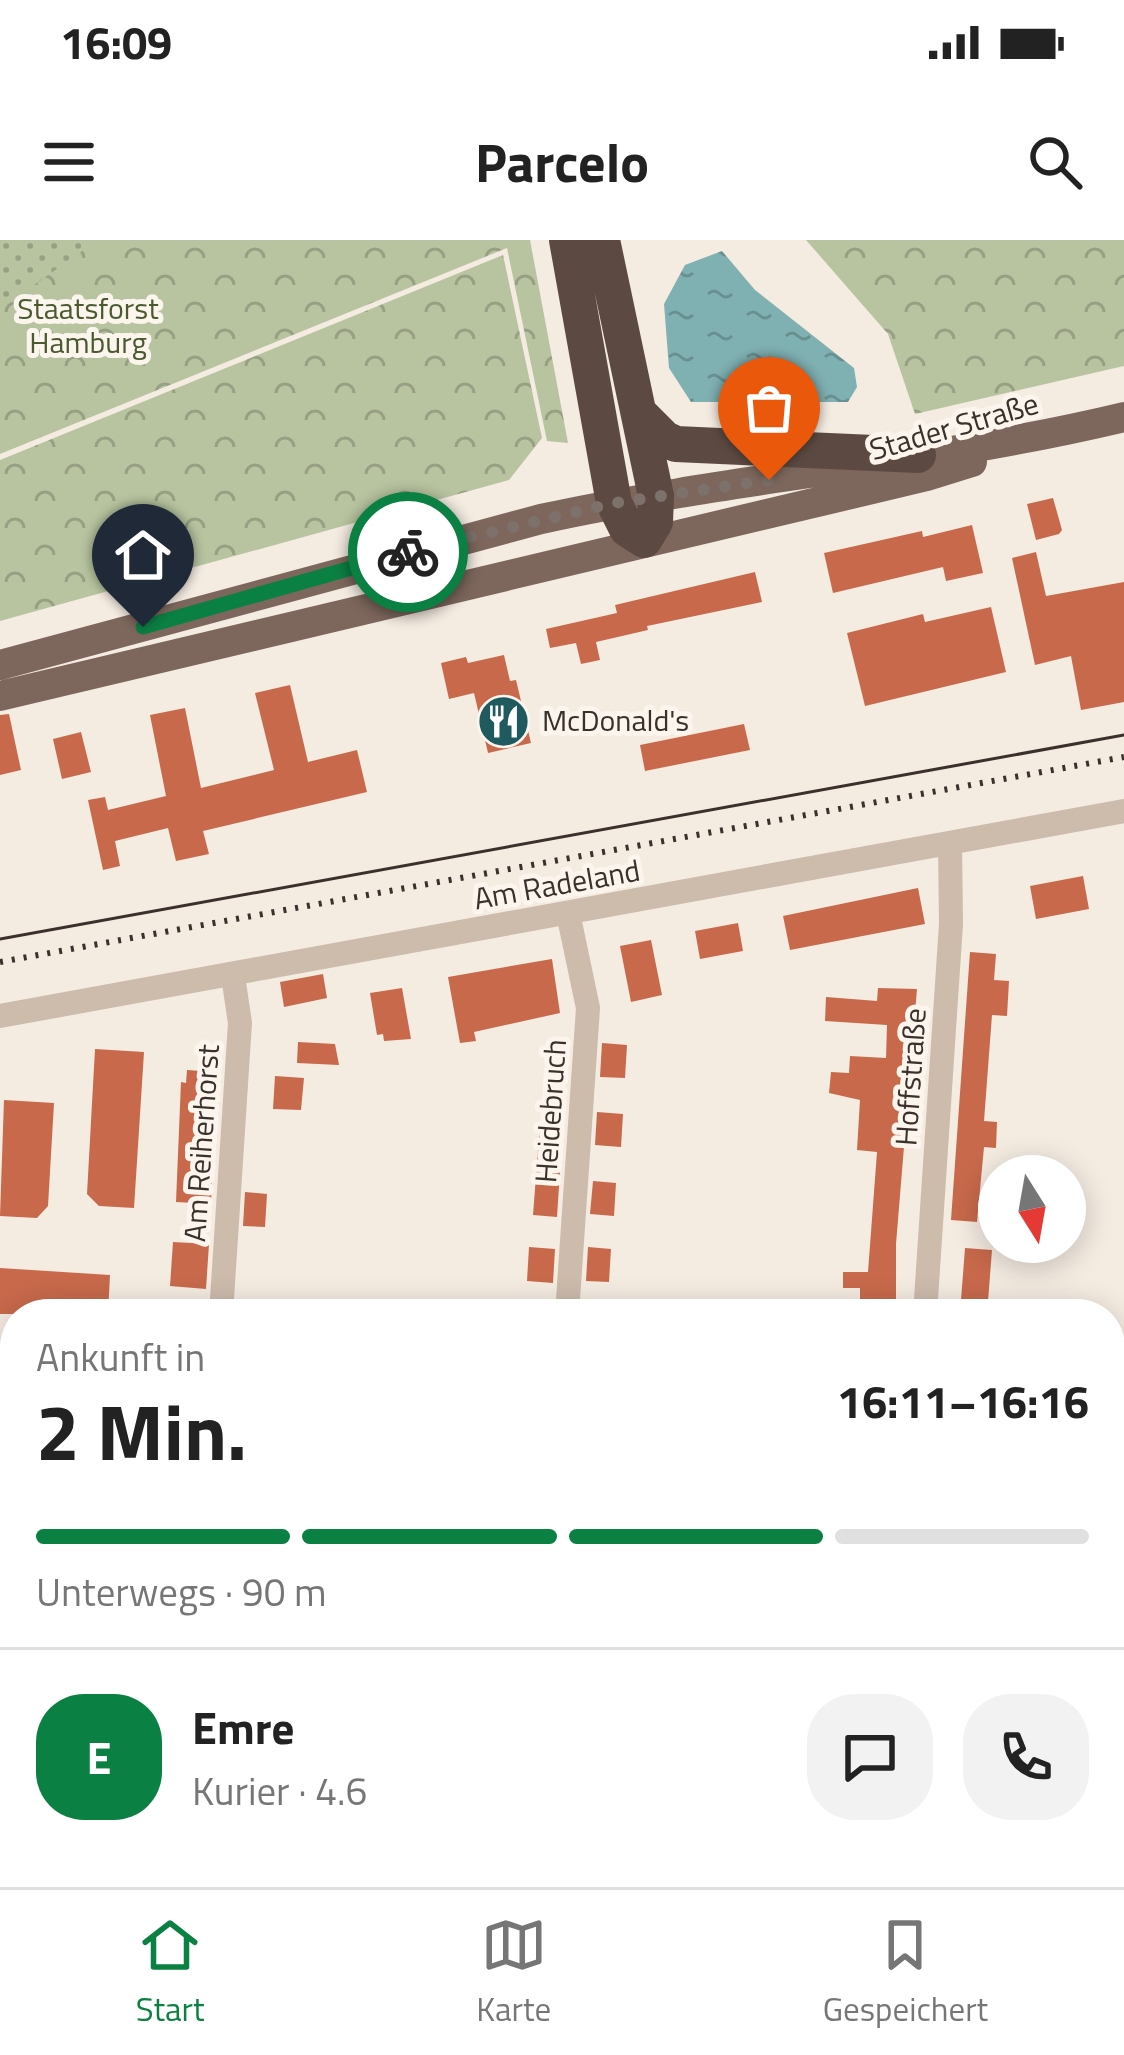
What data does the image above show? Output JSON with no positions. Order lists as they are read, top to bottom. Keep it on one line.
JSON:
{"streets":{"main road":["Stader Straße"],"street":["Am Radeland","Hoffstraße","Heidebruch","Am Reiherhorst"]},"crossings":[["Am Radeland","Hoffstraße"],["Am Radeland","Heidebruch"],["Am Radeland","Am Reiherhorst"]],"parks":["Staatsforst Hamburg"],"places":{"restaurant":["McDonald's"]},"north":"bottom","page":{"status":"16:09","header":"Parcelo","heading":["2 Min.","Ankunft in","16:11–16:16"],"panel":["Emre","Kurier · 4.6"],"bar":"Unterwegs · 90 m","round":"E","tabs":["Start","Karte","Gespeichert"]}}
